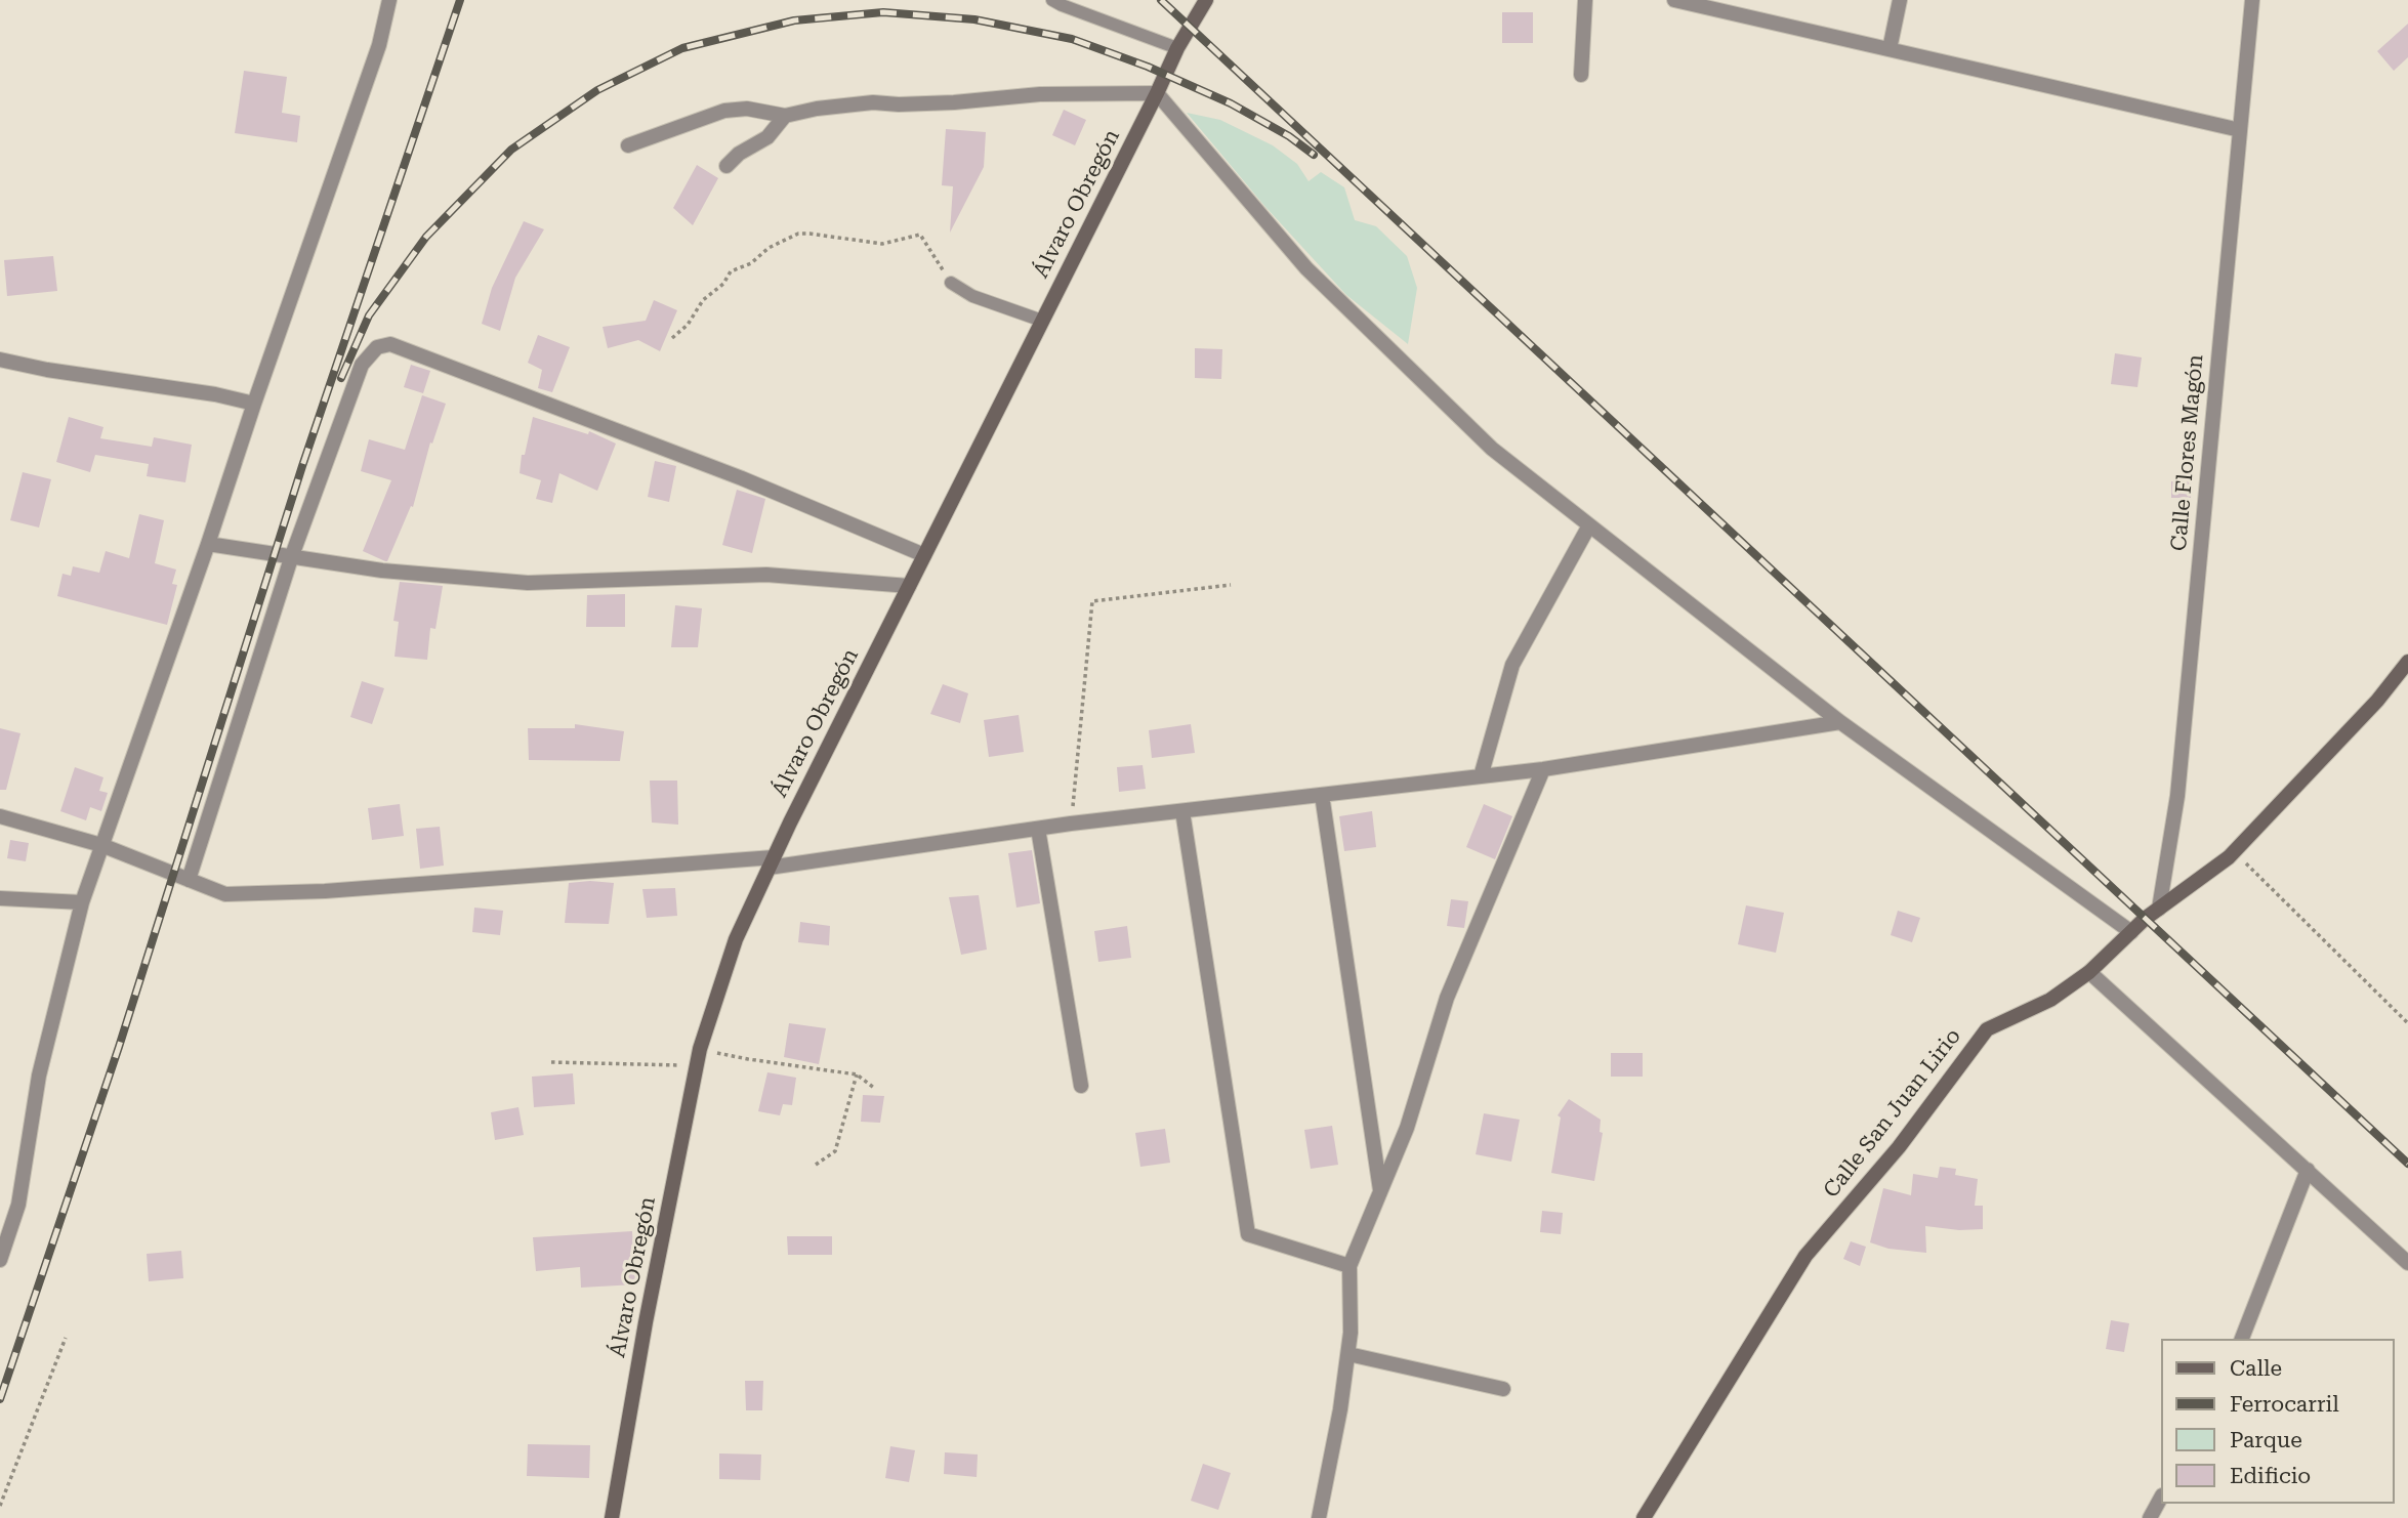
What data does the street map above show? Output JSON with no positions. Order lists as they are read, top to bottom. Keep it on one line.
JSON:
{"streets":{"street":["Álvaro Obregón","Calle Flores Magón","Calle San Juan Lirio"]},"crossings":[["Calle Flores Magón","Calle San Juan Lirio"]],"legend":["Calle","Ferrocarril","Parque","Edificio"]}
